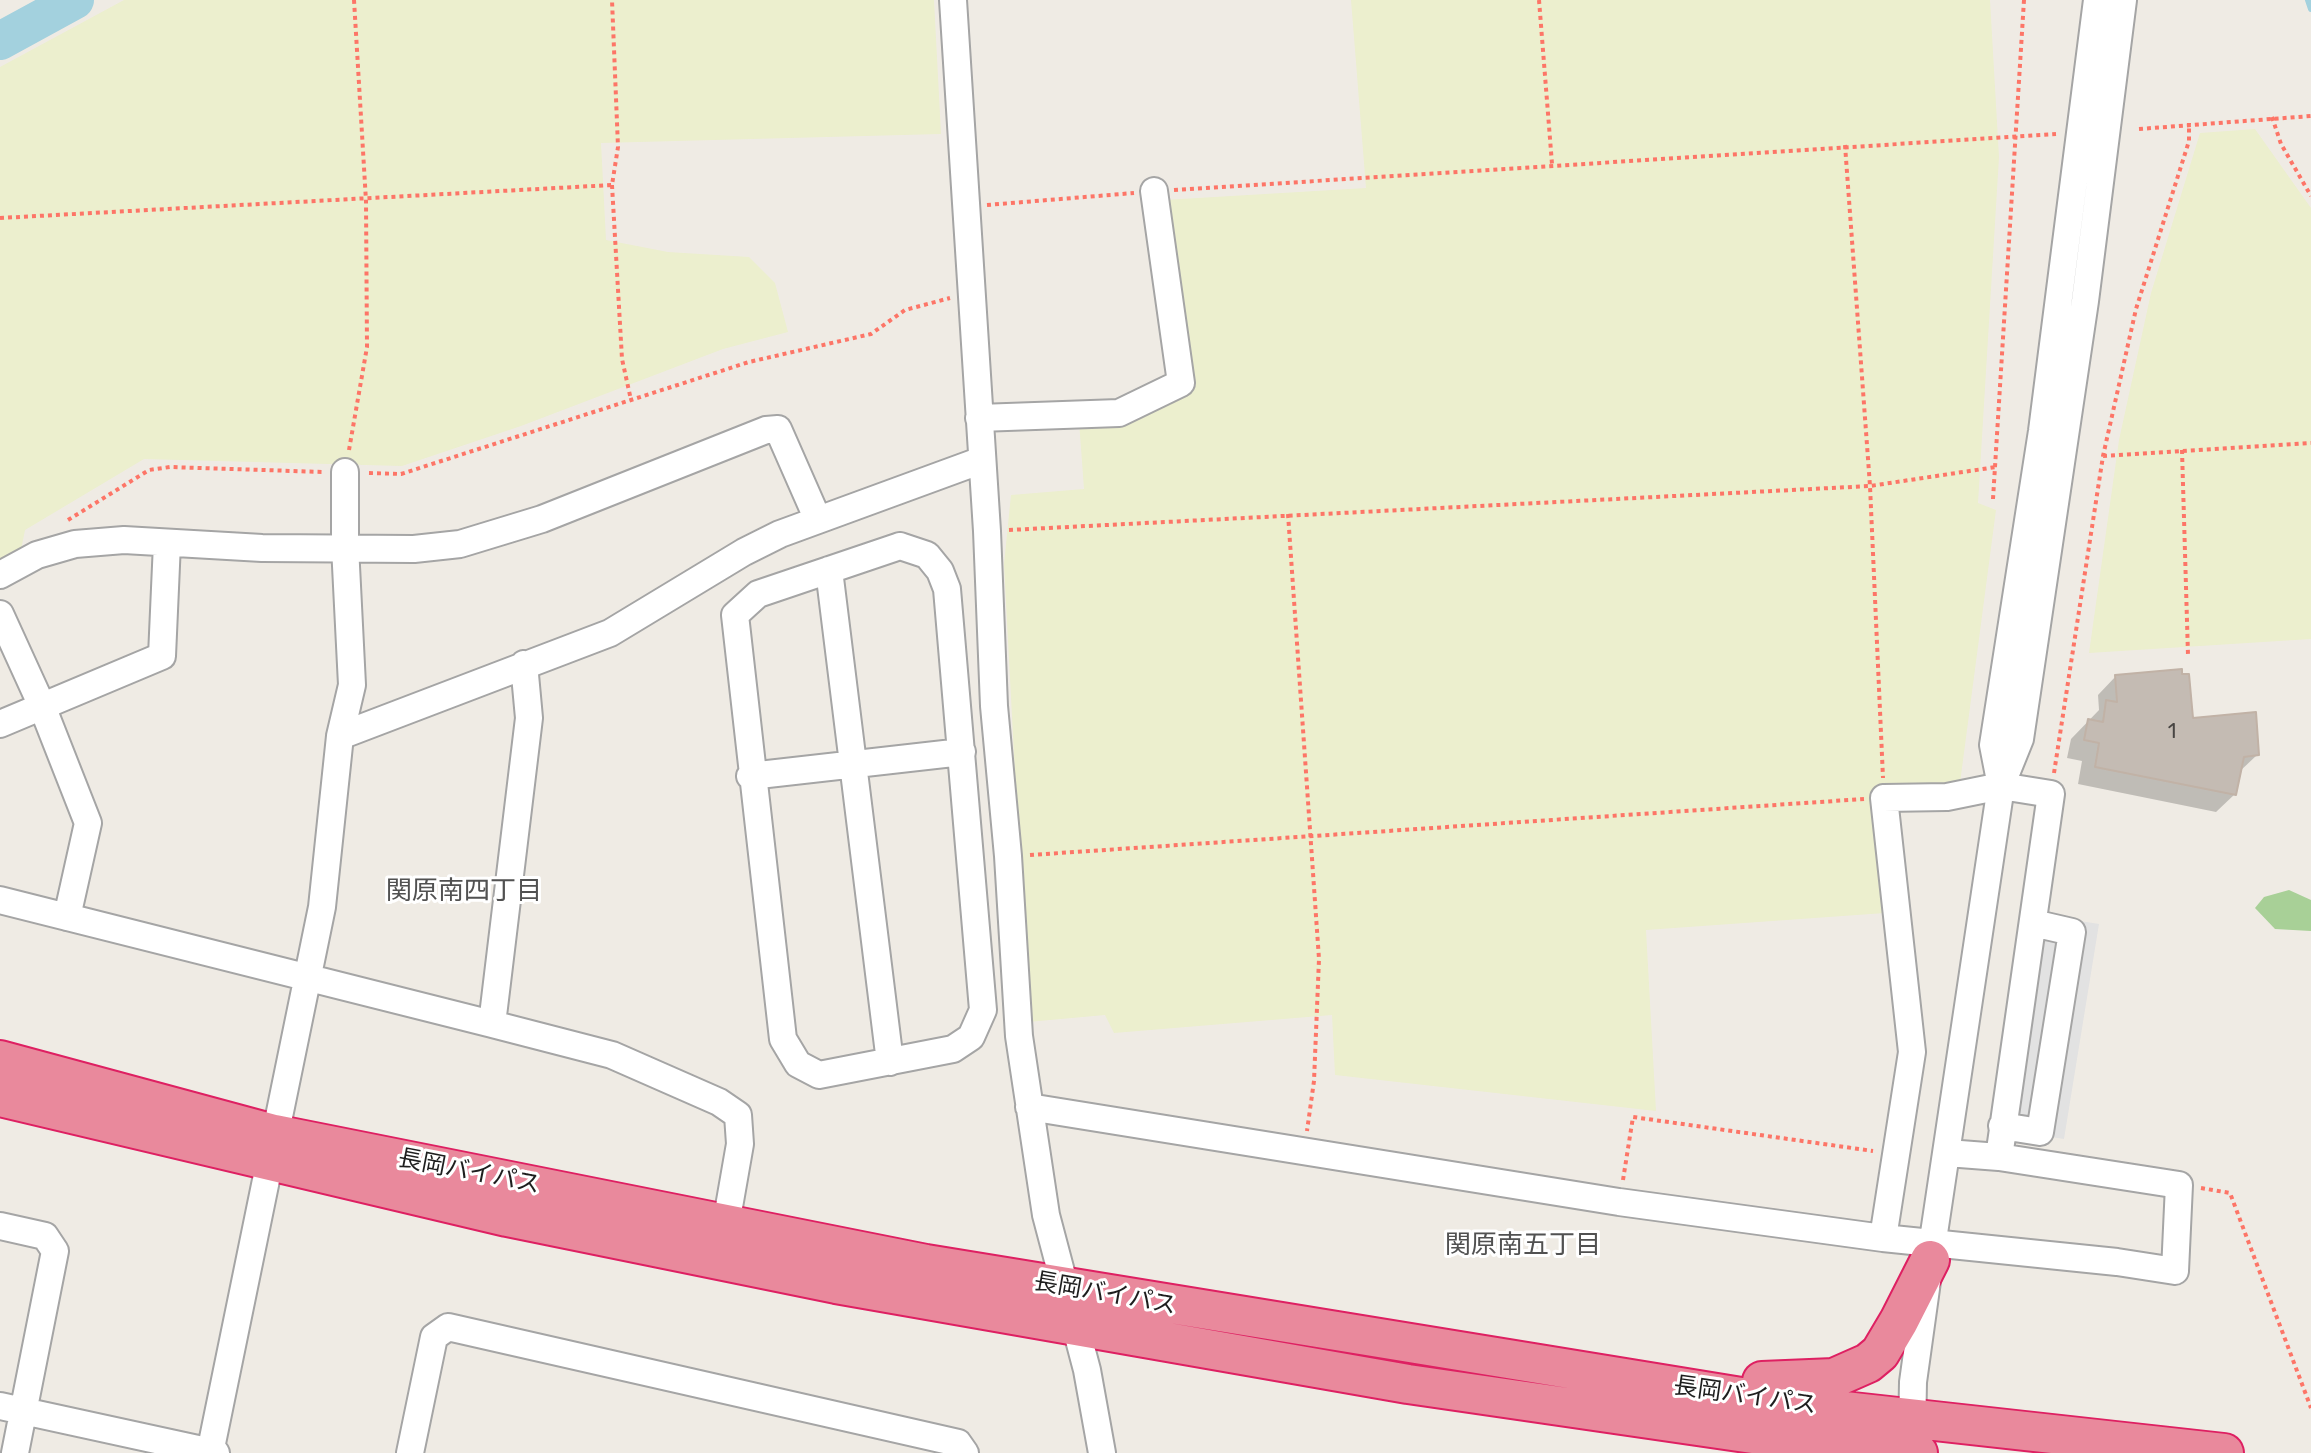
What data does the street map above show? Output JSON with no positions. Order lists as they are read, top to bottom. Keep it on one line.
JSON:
{"streets":{"highway":["長岡バイパス"]},"districts":["関原南四丁目","関原南五丁目"],"house_numbers":["1"]}
